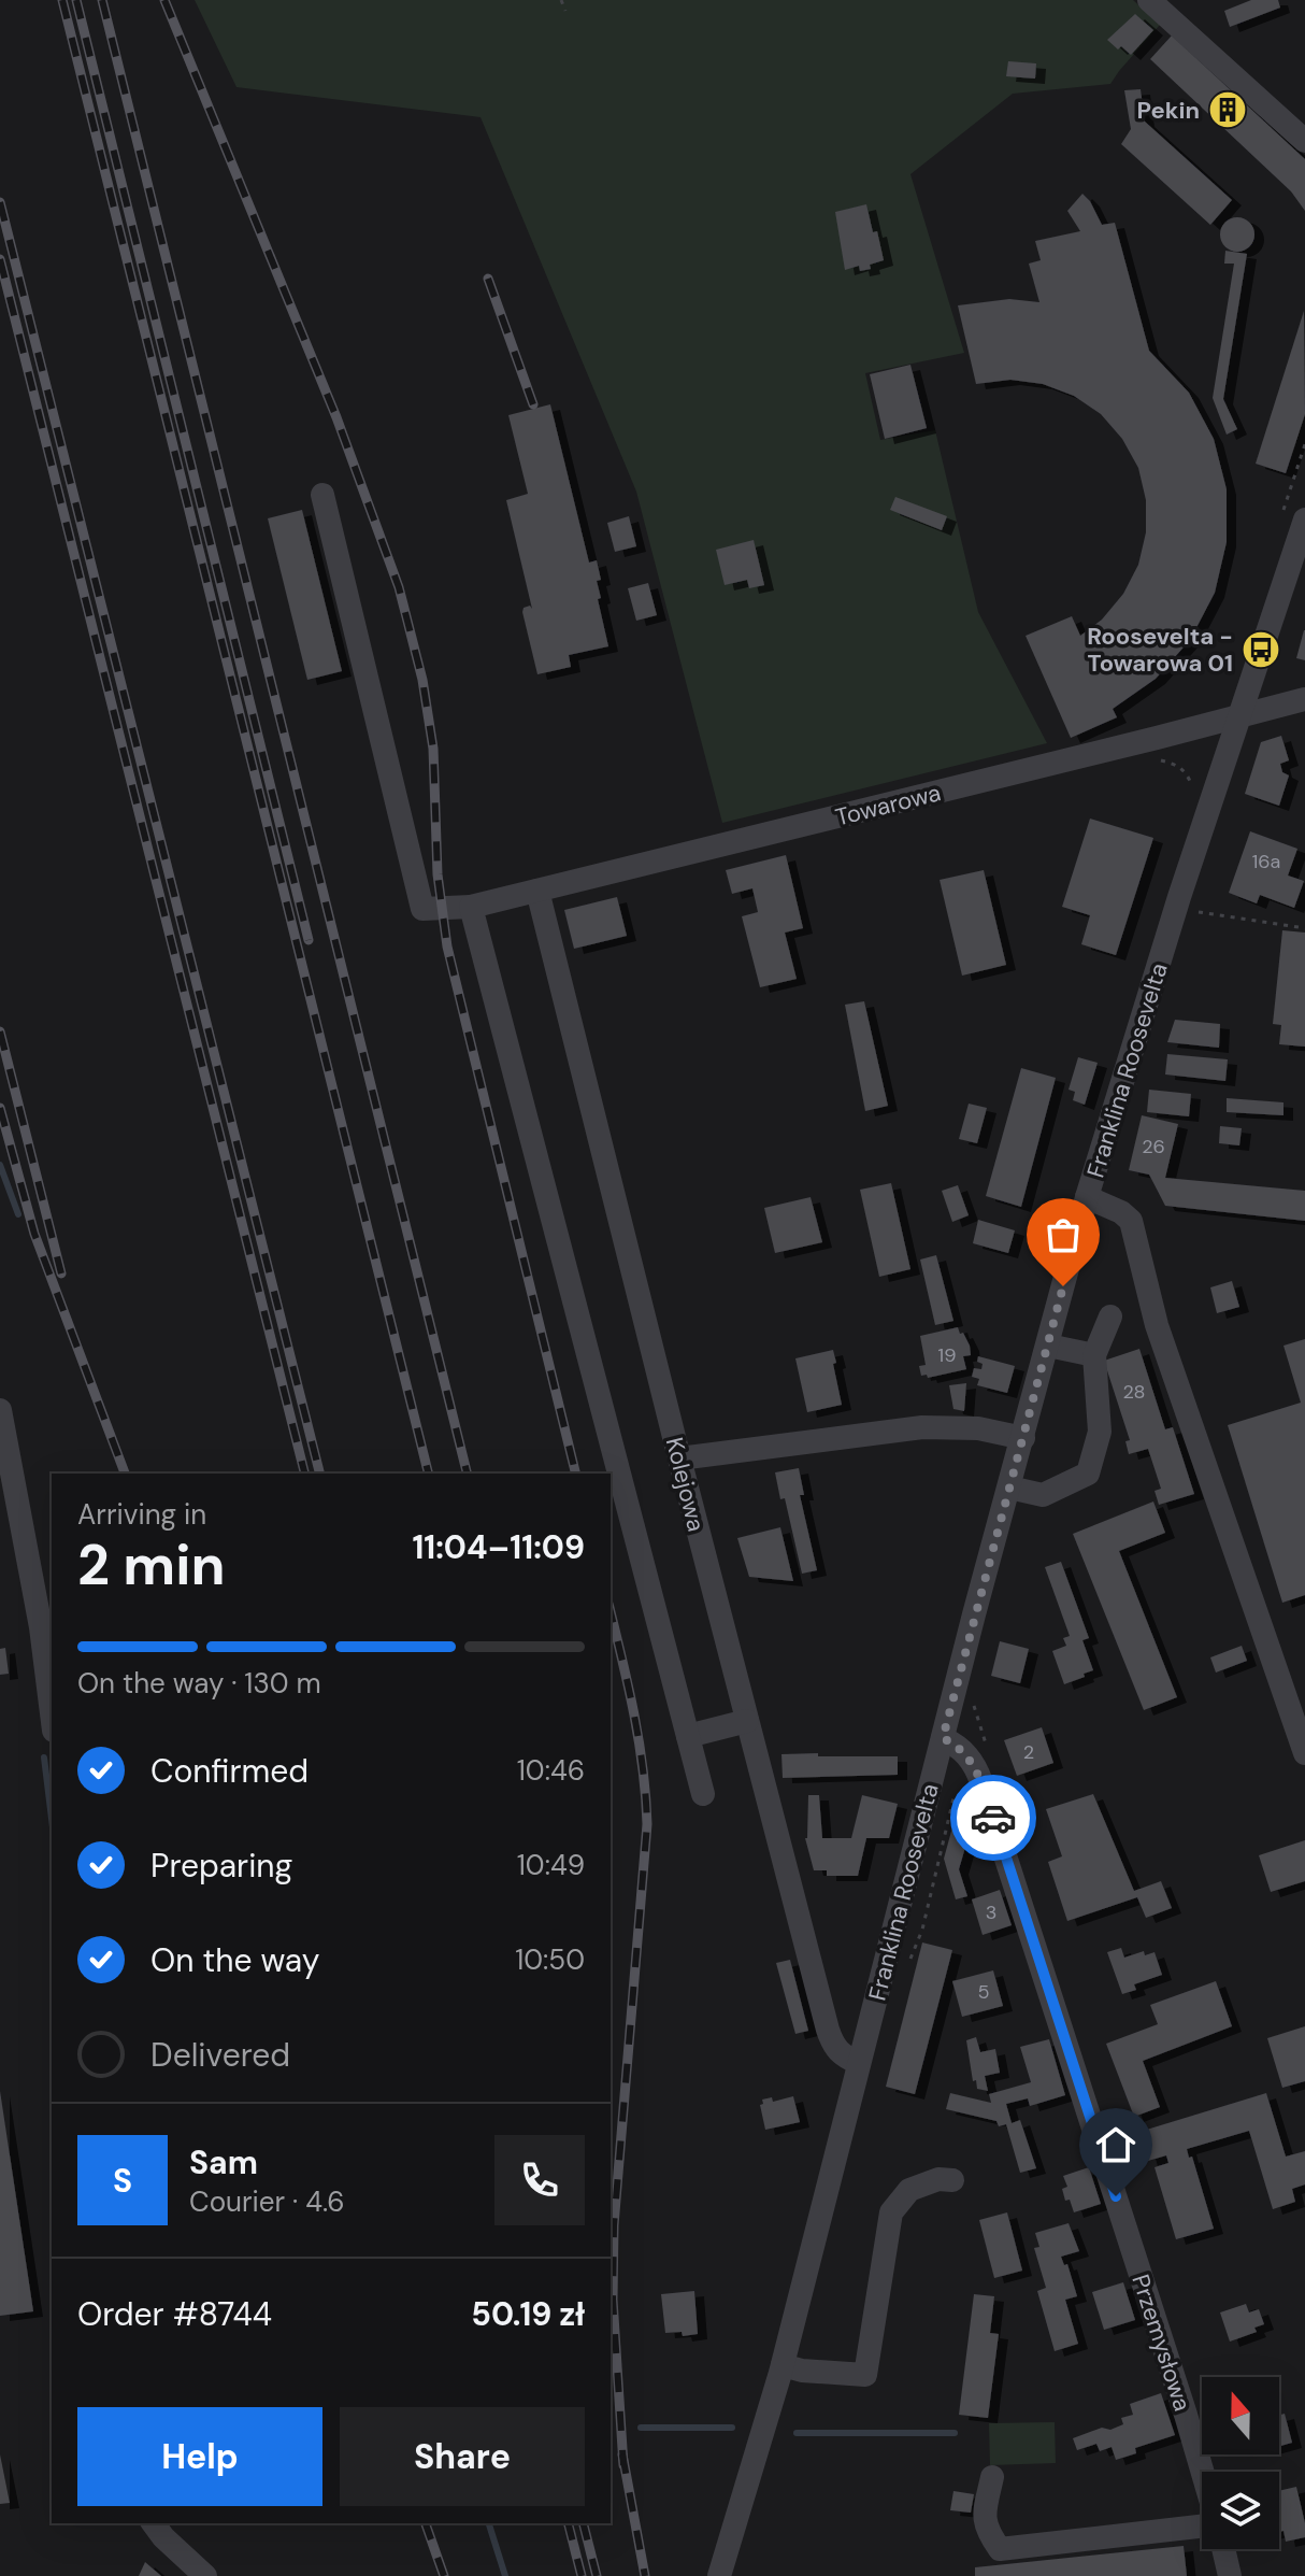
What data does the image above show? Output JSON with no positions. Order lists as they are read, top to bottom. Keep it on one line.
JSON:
{"streets":{"street":["Towarowa","Franklina Roosevelta","Kolejowa","Przemysłowa"]},"crossings":[["Towarowa","Franklina Roosevelta"],["Towarowa","Kolejowa"],["Franklina Roosevelta","Kolejowa"],["Franklina Roosevelta","Przemysłowa"]],"places":{"building":["Pekin"],"bus stop":["Roosevelta - Towarowa 01"]},"house_numbers":["16a","26","19","28","2","3","5"],"north":"top","page":{"heading":["2 min","Arriving in","11:04–11:09"],"panel":["Sam","Courier · 4.6","Order #8744","50.19 zł"],"bar":"On the way · 130 m","list":[["Confirmed","10:46"],["Preparing","10:49"],["On the way","10:50"],"Delivered"],"round":"S","buttons":["Help","Share"]}}
